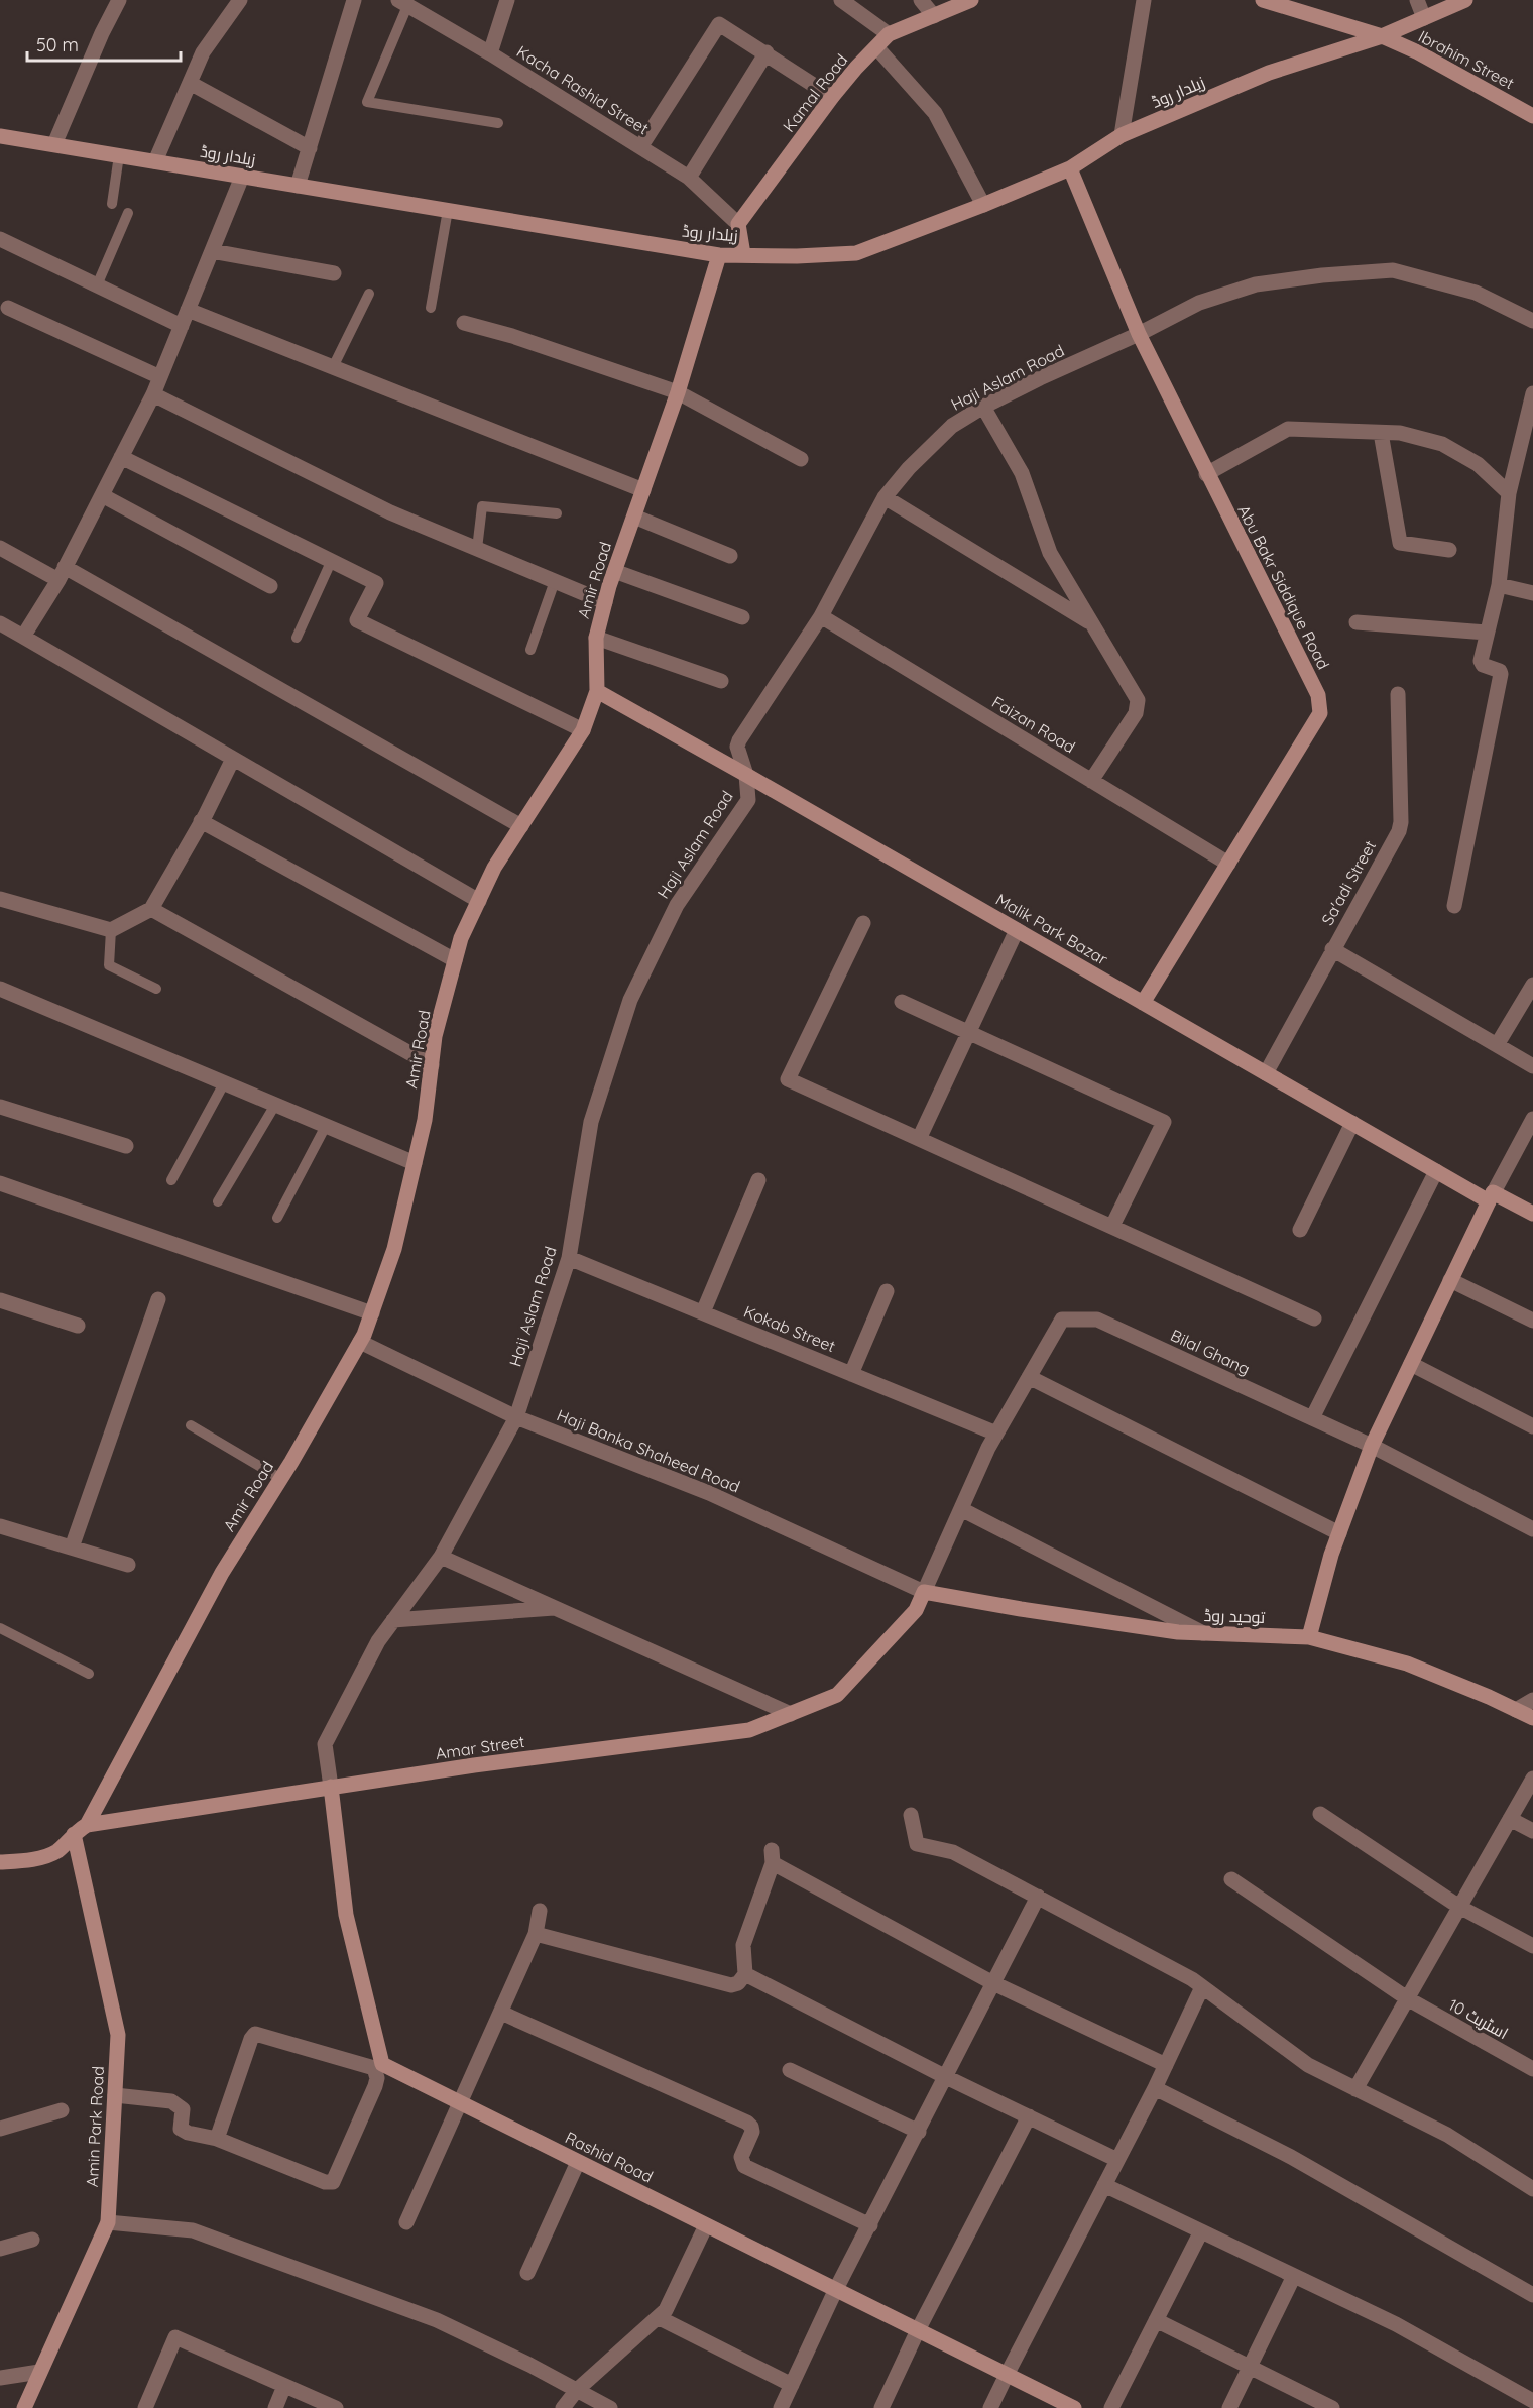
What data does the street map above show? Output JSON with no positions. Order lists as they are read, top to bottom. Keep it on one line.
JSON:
{"streets":{"street":["Ibrahim Street","Kacha Rashid Street","زیلدار روڈ","Kamal Road","Haji Aslam Road","Amir Road","Abu Bakr Siddique Road","Faizan Road","Sa'adi Street","Malik Park Bazar","Kokab Street","Bilal Ghang","Haji Banka Shaheed Road","توحید روڈ","Amar Street","اسٹریٹ 10","Amin Park Road","Rashid Road"]},"crossings":[["Ibrahim Street","زیلدار روڈ"],["Kacha Rashid Street","Kamal Road"],["زیلدار روڈ","Amir Road"],["زیلدار روڈ","Abu Bakr Siddique Road"],["Haji Aslam Road","Abu Bakr Siddique Road"],["Haji Aslam Road","Faizan Road"],["Haji Aslam Road","Malik Park Bazar"],["Haji Aslam Road","Kokab Street"],["Haji Aslam Road","Haji Banka Shaheed Road"],["Haji Aslam Road","Amar Street"],["Amir Road","Malik Park Bazar"],["Amir Road","Haji Banka Shaheed Road"],["Amir Road","Amar Street"],["Amir Road","Amin Park Road"],["Abu Bakr Siddique Road","Faizan Road"],["Abu Bakr Siddique Road","Malik Park Bazar"],["Sa'adi Street","Malik Park Bazar"],["Kokab Street","Bilal Ghang"],["Bilal Ghang","Haji Banka Shaheed Road"],["Bilal Ghang","توحید روڈ"],["Bilal Ghang","Amar Street"],["Haji Banka Shaheed Road","توحید روڈ"],["Haji Banka Shaheed Road","Amar Street"],["توحید روڈ","Amar Street"],["Amar Street","Amin Park Road"]],"scale_bar":"50 m"}
